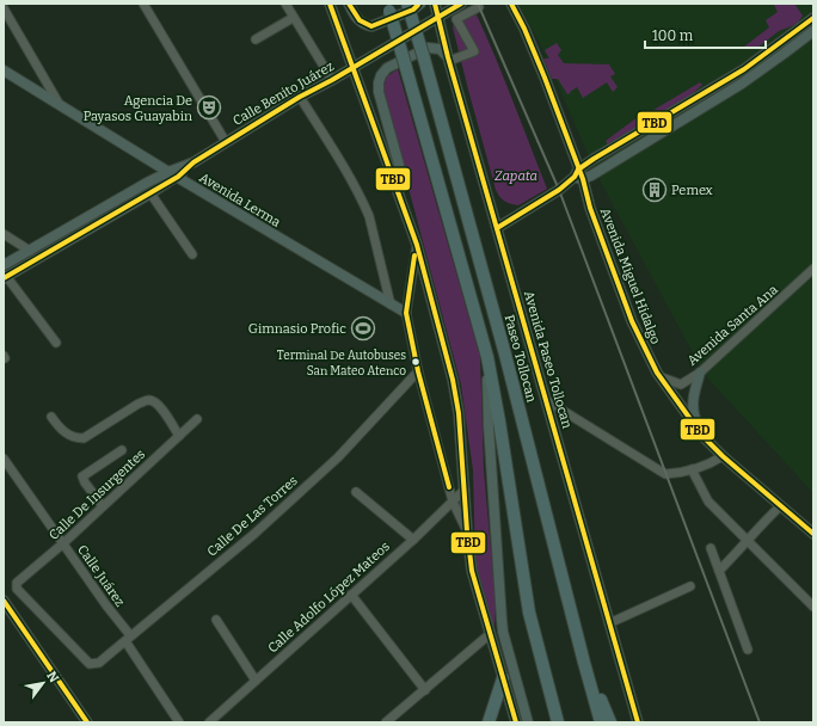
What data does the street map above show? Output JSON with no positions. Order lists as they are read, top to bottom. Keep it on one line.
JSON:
{"streets":{"highway":["Paseo Tollocan"],"main road":["Calle Benito Juárez","Avenida Lerma","Avenida Miguel Hidalgo","Avenida Paseo Tollocan"],"street":["Avenida Santa Ana","Calle De Insurgentes","Calle De Las Torres","Calle Juárez","Calle Adolfo López Mateos"]},"crossings":[["Calle Benito Juárez","Avenida Lerma"],["Calle Benito Juárez","Avenida Paseo Tollocan"],["Avenida Miguel Hidalgo","Avenida Santa Ana"],["Calle De Insurgentes","Calle De Las Torres"],["Calle De Insurgentes","Calle Juárez"],["Calle De Las Torres","Calle Juárez"]],"parks":["Zapata"],"places":{"theatre":["Agencia De Payasos Guayabin"],"building":["Pemex"],"sports":["Gimnasio Profic"],"other":["Terminal De Autobuses San Mateo Atenco"]},"lines":["transit line TBD"],"scale_bar":"100 m","north":"top right"}
